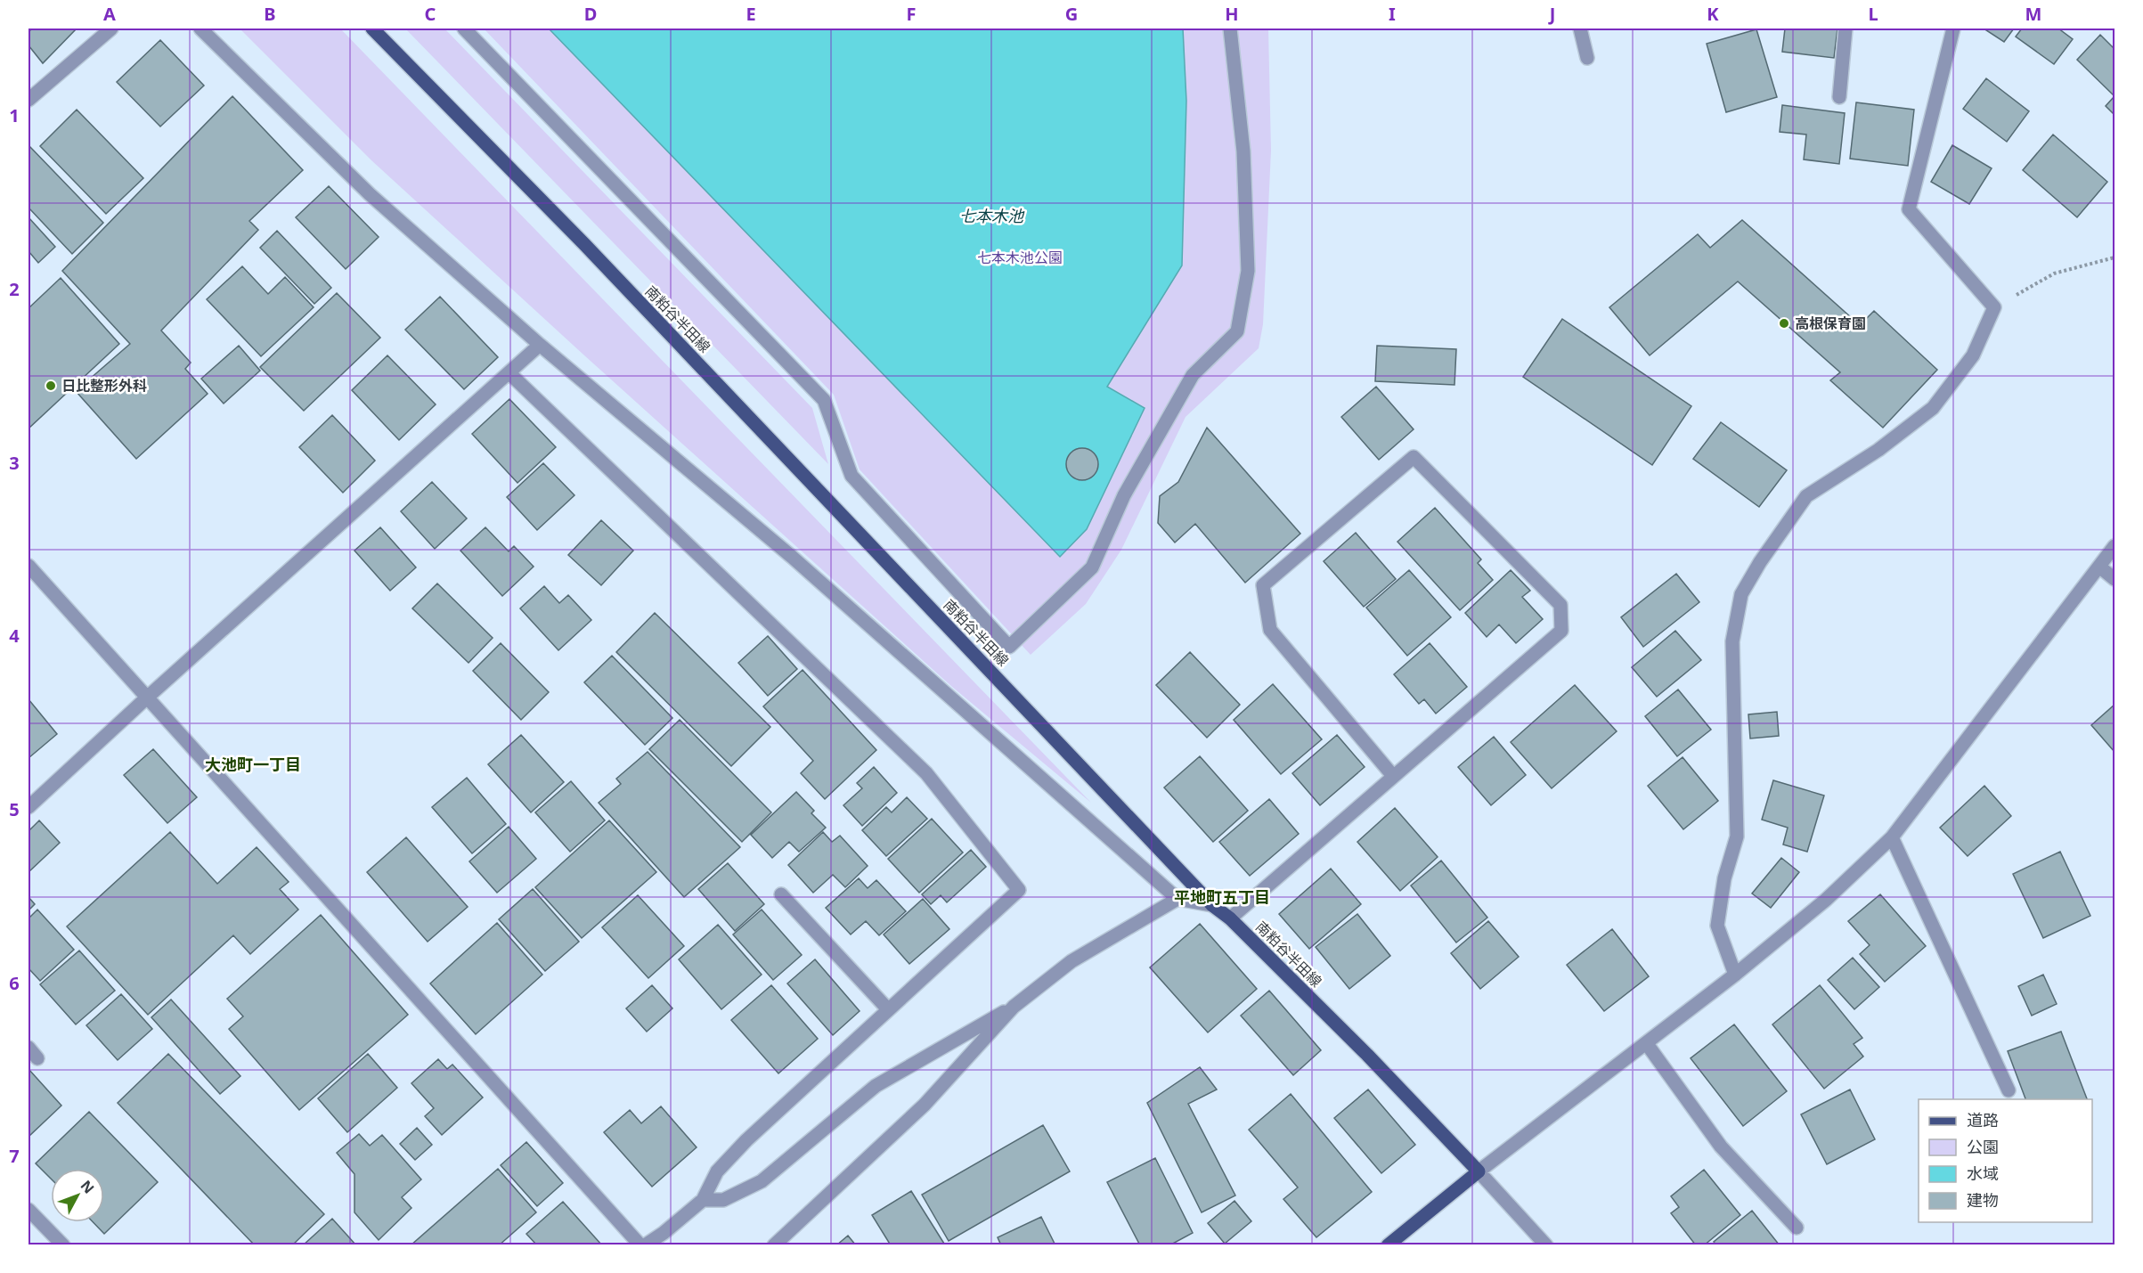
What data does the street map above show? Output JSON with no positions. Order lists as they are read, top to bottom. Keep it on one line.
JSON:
{"streets":{"main road":["南粕谷半田線"]},"districts":["大池町一丁目","平地町五丁目"],"water":["七本木池"],"parks":["七本木池公園"],"places":["高根保育園","日比整形外科"],"legend":["道路","公園","水域","建物"],"north":"top right","grid":{"columns":["A","B","C","D","E","F","G","H","I","J","K","L","M"],"rows":["1","2","3","4","5","6","7"]}}
